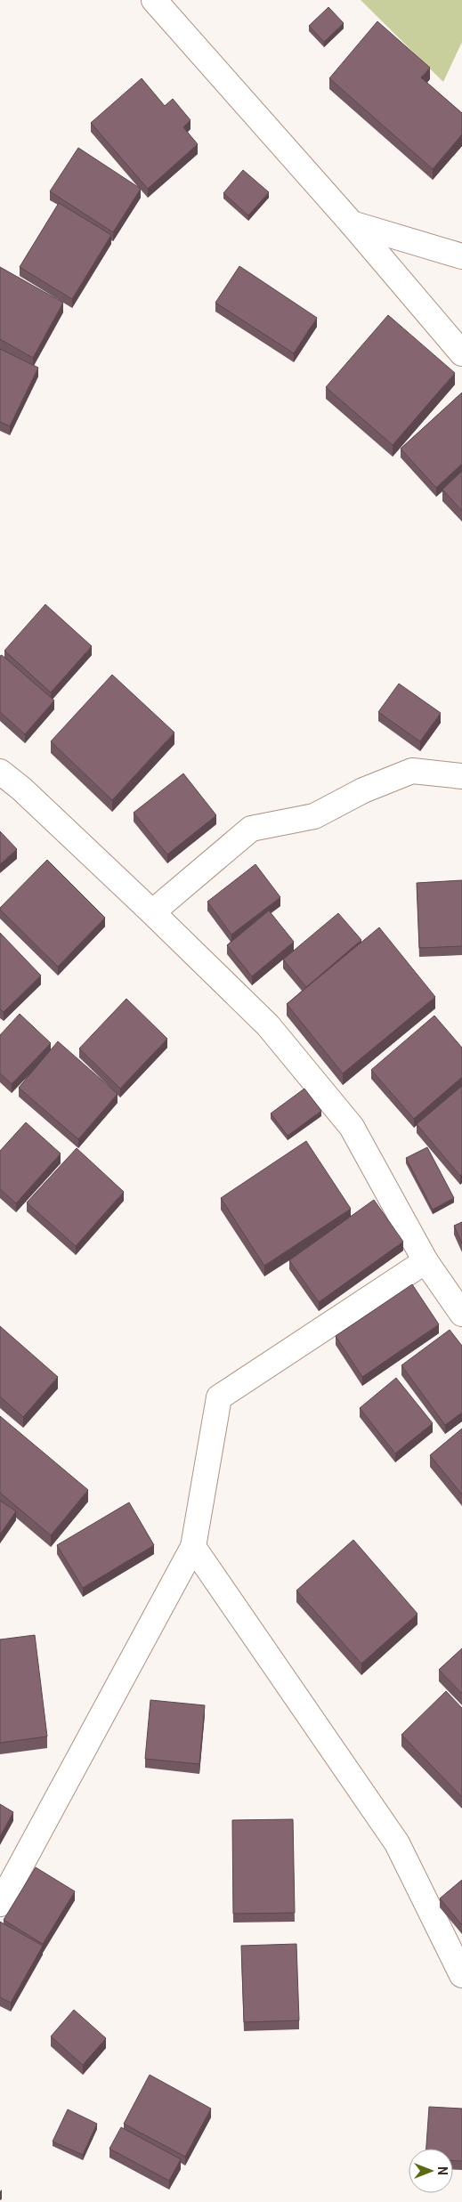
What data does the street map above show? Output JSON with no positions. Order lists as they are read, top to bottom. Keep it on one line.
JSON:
{"north":"right"}
